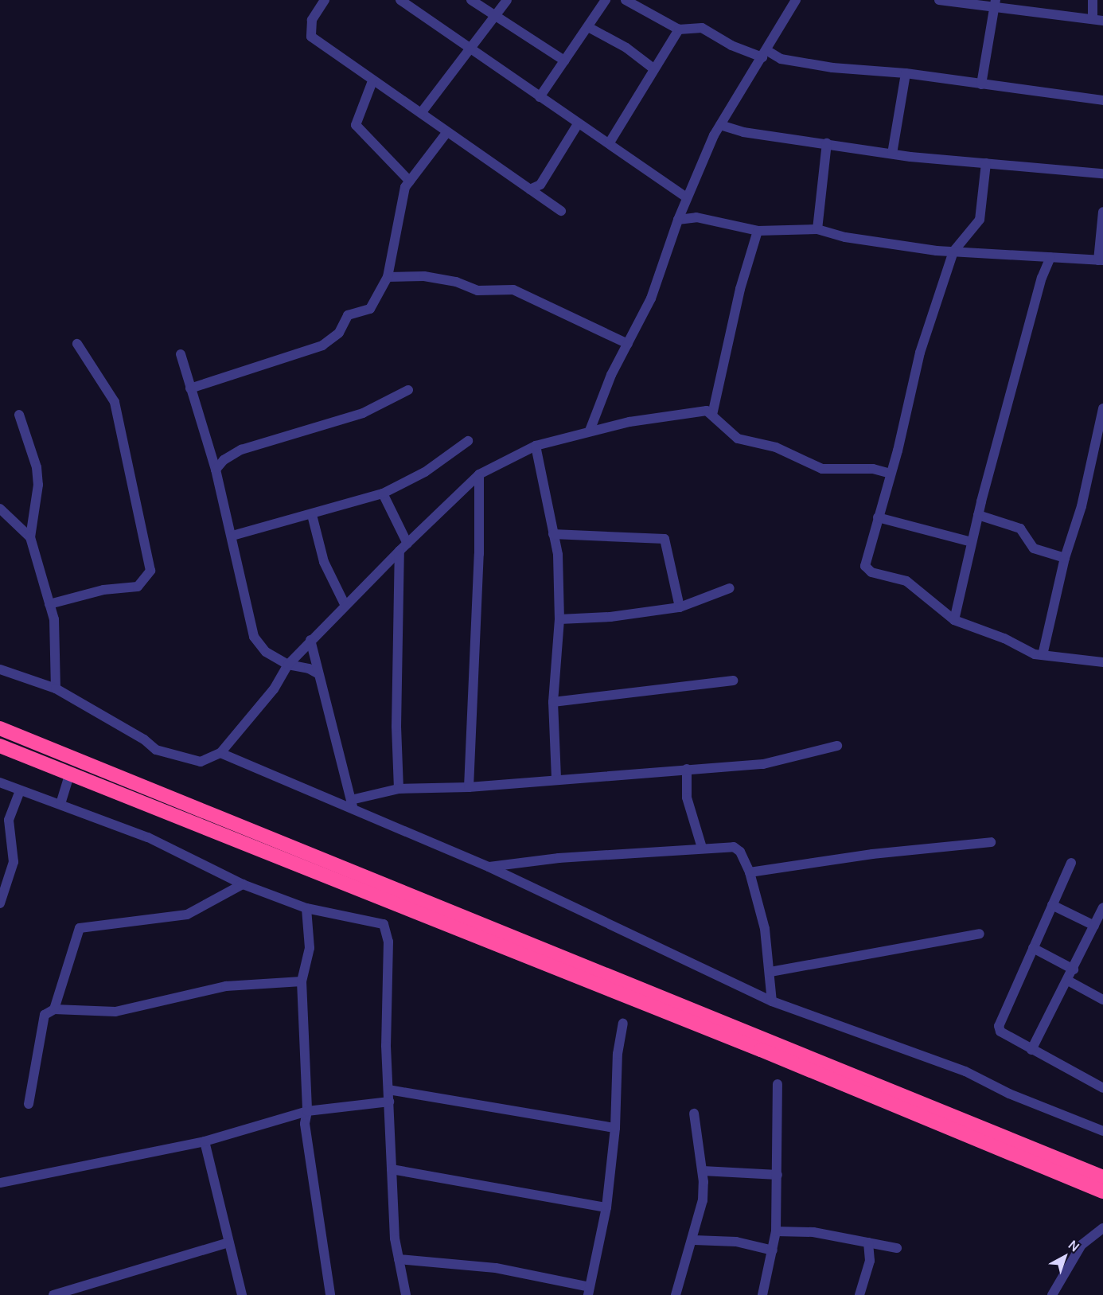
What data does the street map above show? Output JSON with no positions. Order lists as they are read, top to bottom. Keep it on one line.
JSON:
{"north":"top right"}
